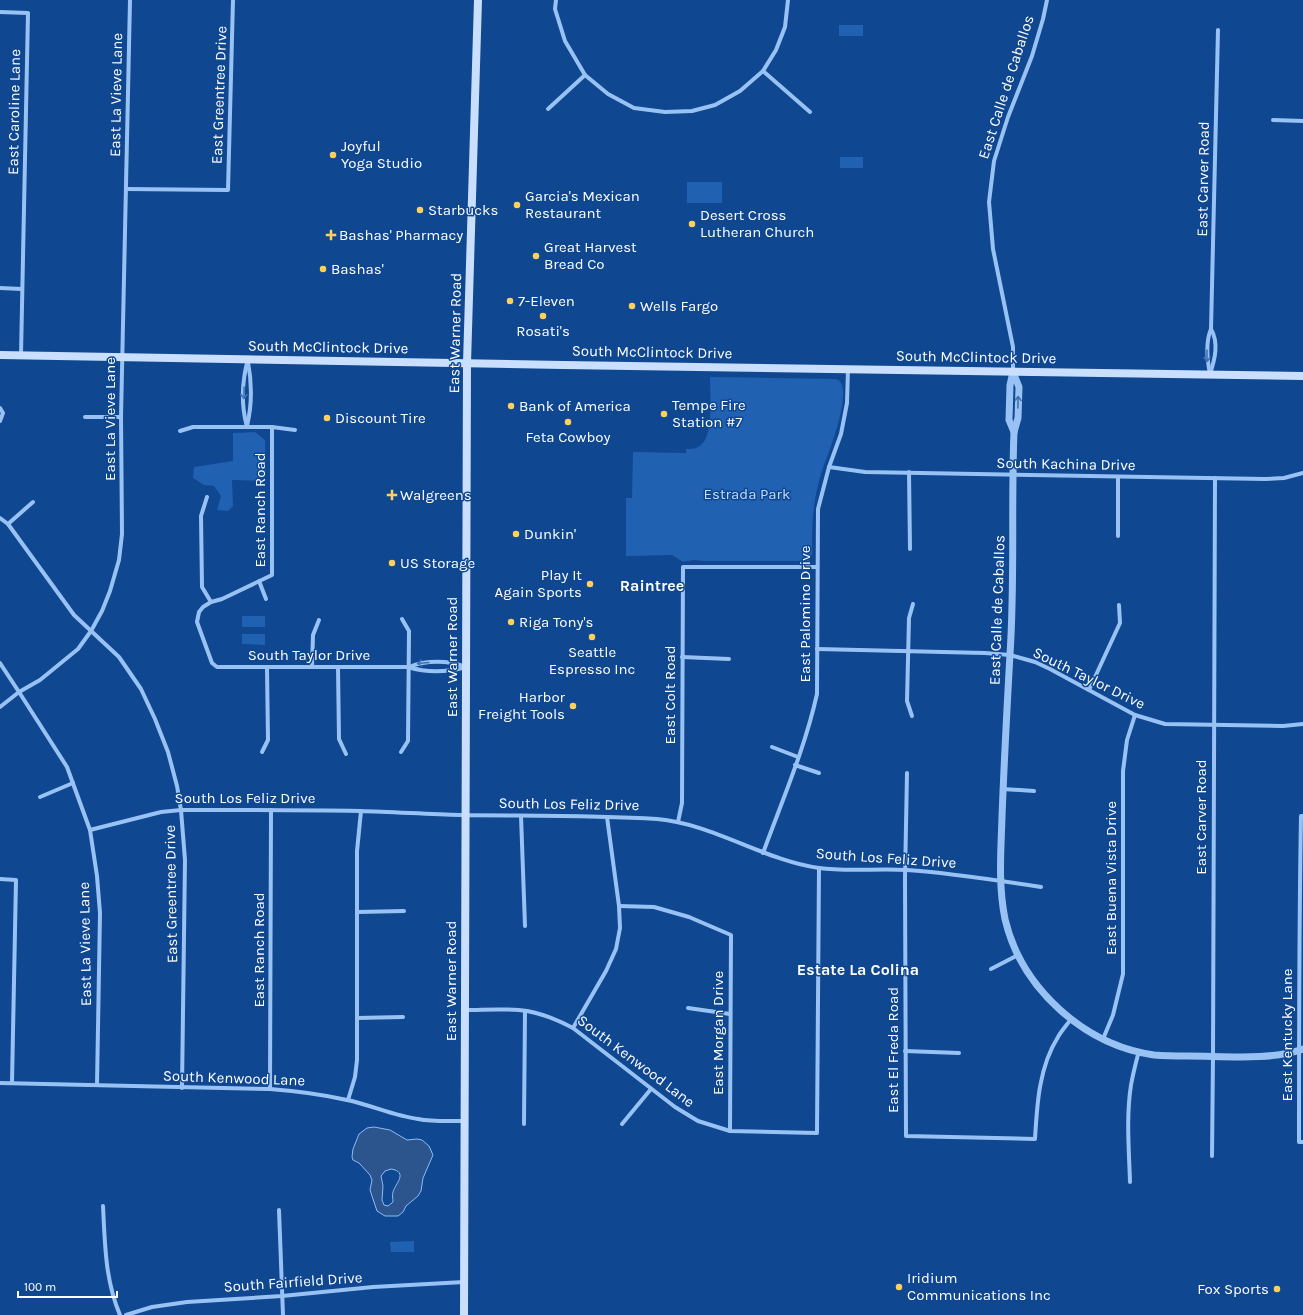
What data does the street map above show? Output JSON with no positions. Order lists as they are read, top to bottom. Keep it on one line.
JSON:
{"streets":{"main road":["East Warner Road","South McClintock Drive"],"street":["East Calle de Caballos","East La Vieve Lane","East Greentree Drive","East Caroline Lane","East Carver Road","South Kachina Drive","East Ranch Road","East Palomino Drive","South Taylor Drive","East Colt Road","South Los Feliz Drive","East Buena Vista Drive","East Morgan Drive","East Kentucky Lane","East El Freda Road","South Kenwood Lane","South Fairfield Drive"]},"crossings":[["East Calle de Caballos","East Carver Road"],["East Calle de Caballos","South McClintock Drive"],["East Calle de Caballos","South Kachina Drive"],["East Calle de Caballos","South Taylor Drive"],["East Calle de Caballos","South Los Feliz Drive"],["East Calle de Caballos","East Buena Vista Drive"],["East Calle de Caballos","East El Freda Road"],["East La Vieve Lane","East Greentree Drive"],["East La Vieve Lane","South McClintock Drive"],["East La Vieve Lane","South Los Feliz Drive"],["East La Vieve Lane","South Kenwood Lane"],["East Greentree Drive","South Los Feliz Drive"],["East Greentree Drive","South Kenwood Lane"],["East Caroline Lane","South McClintock Drive"],["East Carver Road","South McClintock Drive"],["East Carver Road","South Kachina Drive"],["East Carver Road","South Taylor Drive"],["East Warner Road","South McClintock Drive"],["East Warner Road","South Taylor Drive"],["East Warner Road","South Los Feliz Drive"],["East Warner Road","South Kenwood Lane"],["East Warner Road","South Fairfield Drive"],["South McClintock Drive","East Palomino Drive"],["South Kachina Drive","East Palomino Drive"],["East Ranch Road","South Taylor Drive"],["East Ranch Road","South Los Feliz Drive"],["East Ranch Road","South Kenwood Lane"],["East Palomino Drive","South Taylor Drive"],["East Palomino Drive","East Colt Road"],["East Palomino Drive","South Los Feliz Drive"],["South Taylor Drive","East Buena Vista Drive"],["East Colt Road","South Los Feliz Drive"],["South Los Feliz Drive","East El Freda Road"],["South Los Feliz Drive","South Kenwood Lane"],["East Morgan Drive","South Kenwood Lane"]],"districts":["Raintree","Estate La Colina"],"parks":["Estrada Park"],"places":{"other":["Joyful Yoga Studio","Garcia's Mexican Restaurant","Starbucks","Desert Cross Lutheran Church","Great Harvest Bread Co","Bashas'","7-Eleven","Wells Fargo","Rosati's","Bank of America","Tempe Fire Station #7","Discount Tire","Feta Cowboy","Dunkin'","US Storage","Play It Again Sports","Riga Tony's","Seattle Espresso Inc","Harbor Freight Tools","Iridium Communications Inc","Fox Sports"],"health":["Bashas' Pharmacy","Walgreens"]},"scale_bar":"100 m"}
